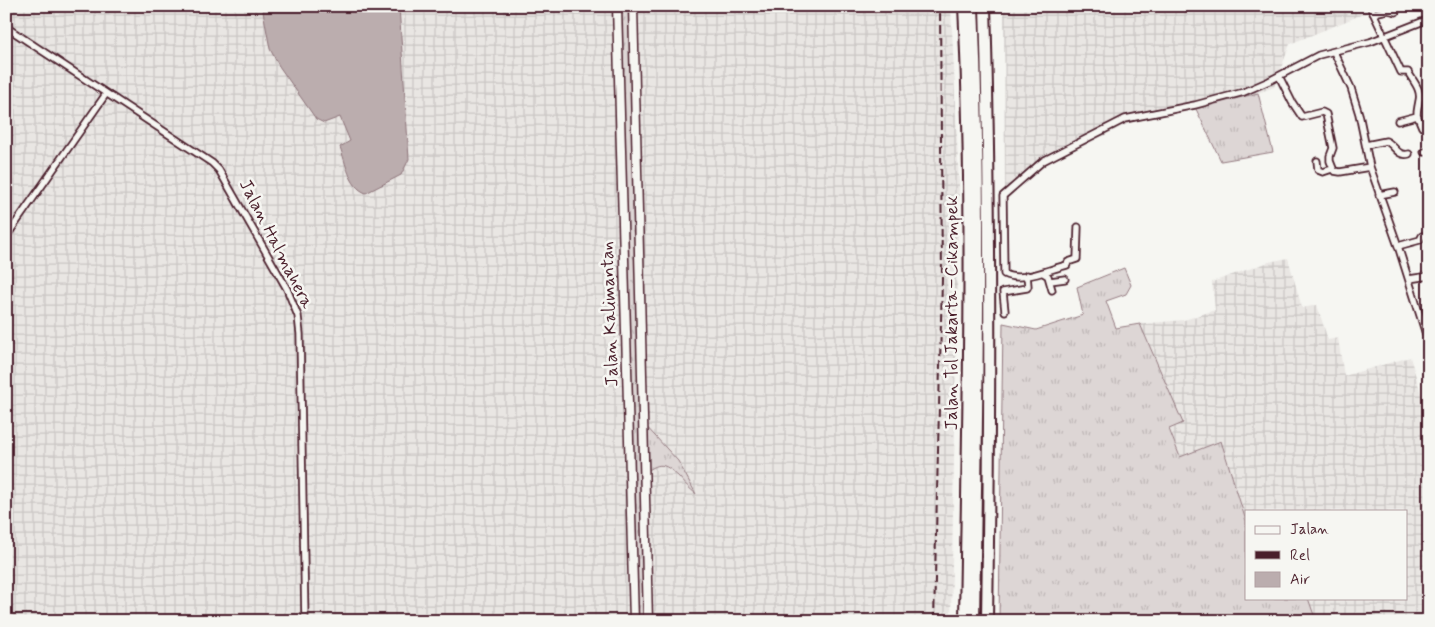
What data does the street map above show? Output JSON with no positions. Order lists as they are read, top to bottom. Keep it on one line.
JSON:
{"streets":{"highway":["Jalan Tol Jakarta–Cikampek"],"street":["Jalan Halmahera","Jalan Kalimantan"]},"legend":["Jalan","Rel","Air"]}
